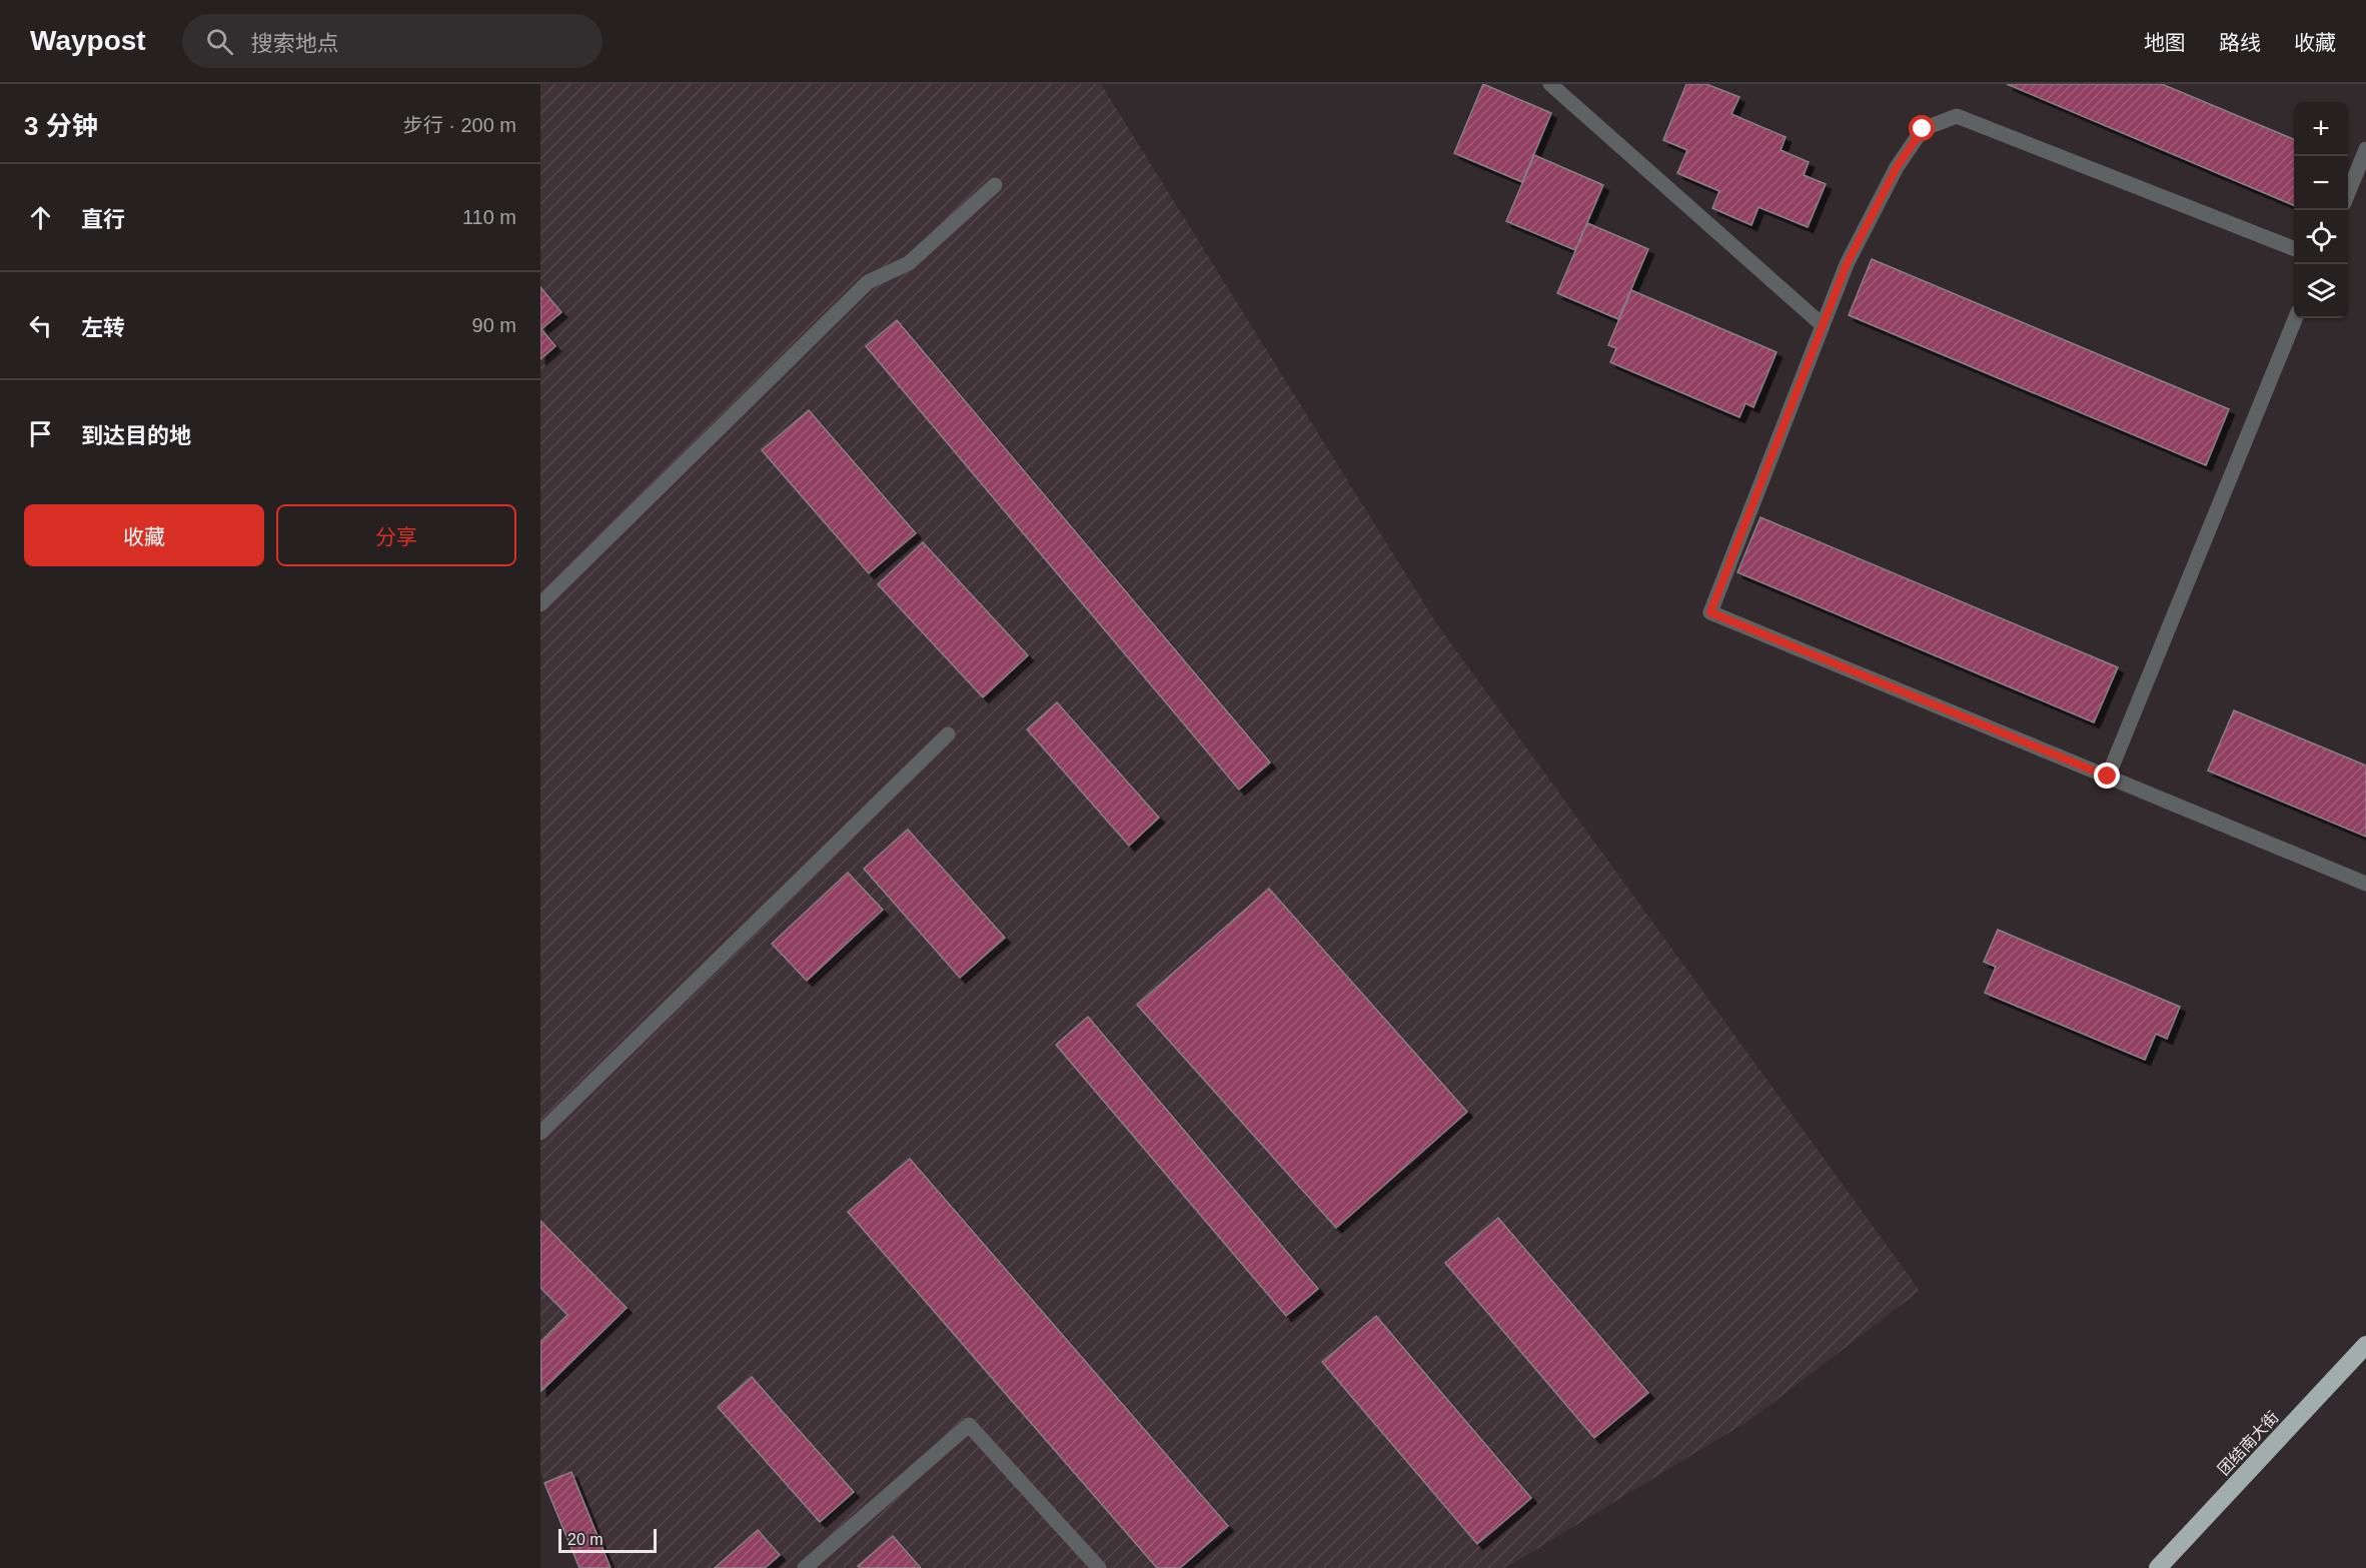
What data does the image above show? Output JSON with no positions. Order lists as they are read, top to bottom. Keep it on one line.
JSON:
{"streets":{"highway":["团结南大街"]},"scale_bar":"20 m","page":{"header":"Waypost","search":"搜索地点","nav":["地图","路线","收藏"],"heading":["3 分钟","步行 · 200 m"],"map_buttons":["+","−"],"list":[["直行","110 m"],["左转","90 m"],"到达目的地"],"buttons":["收藏","分享"],"scale":"20 m"}}
